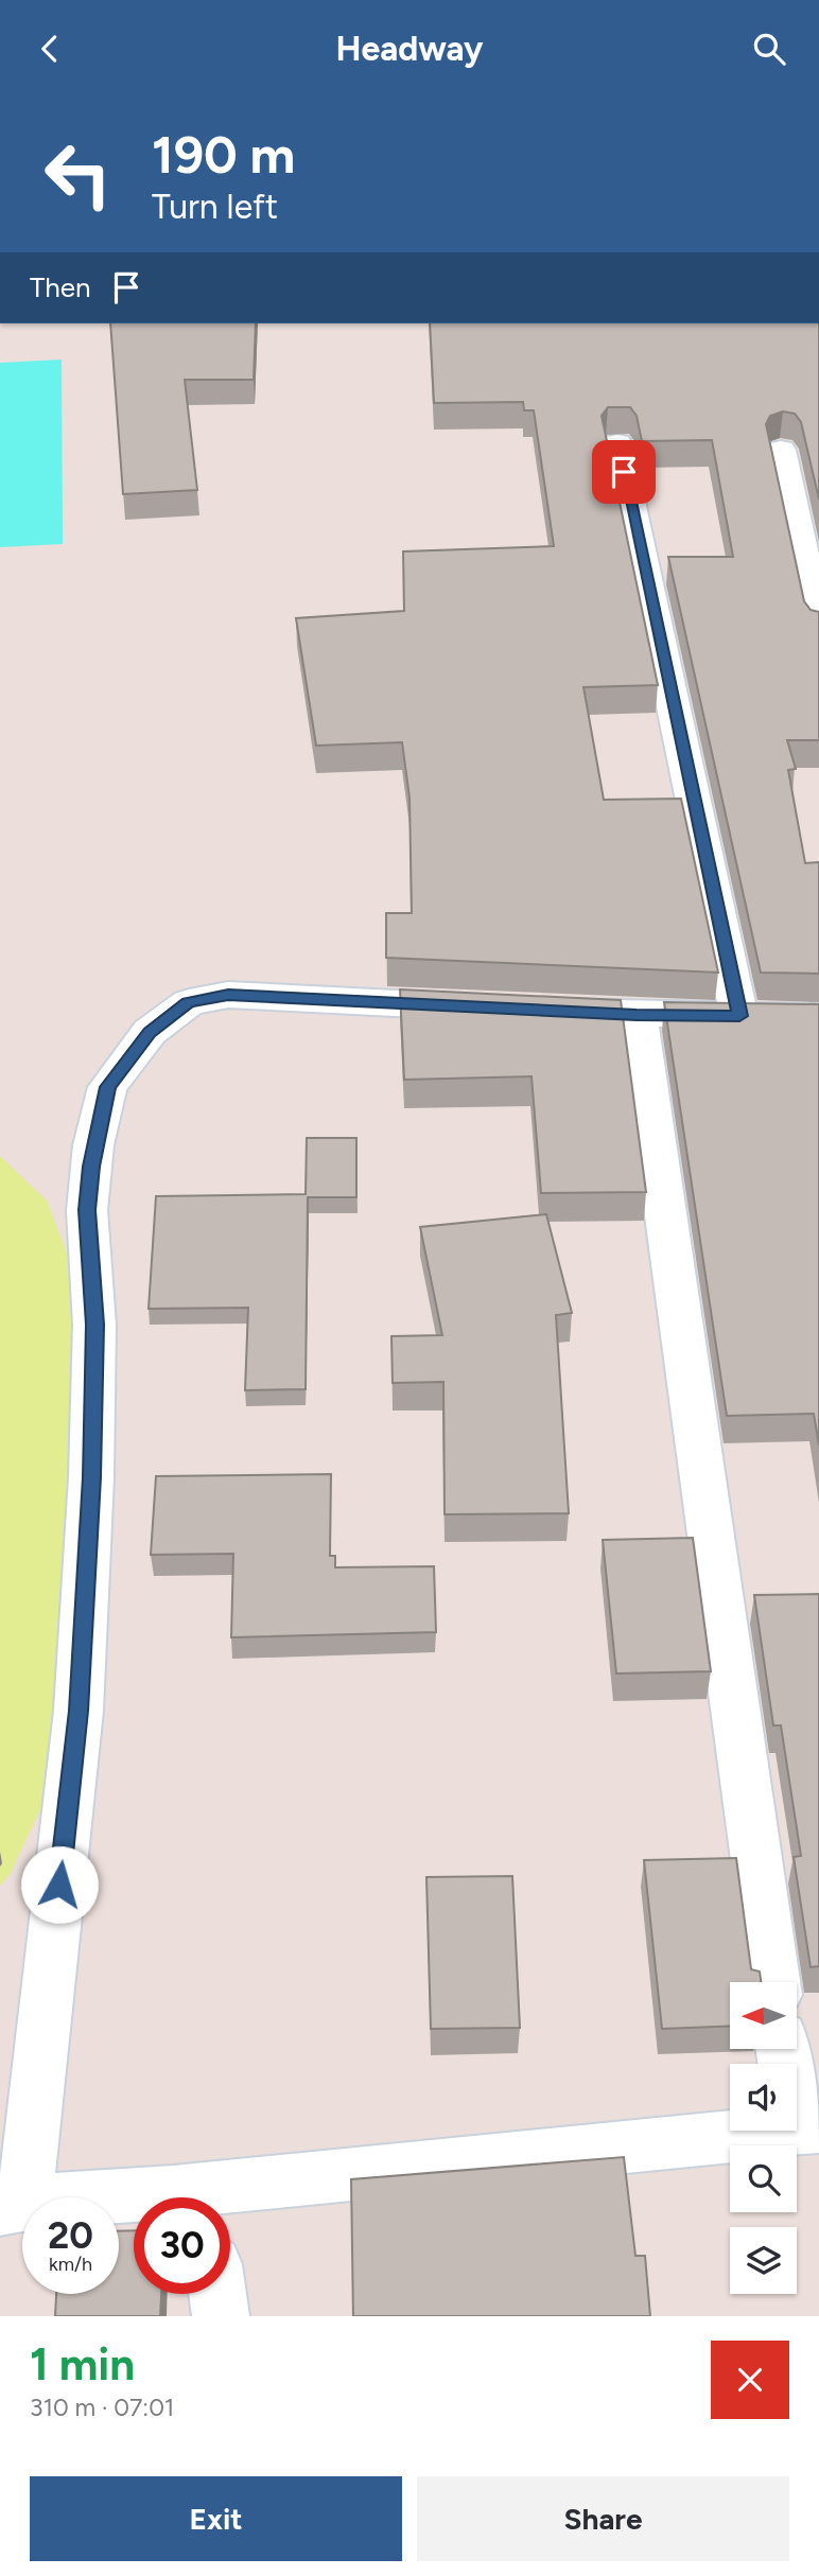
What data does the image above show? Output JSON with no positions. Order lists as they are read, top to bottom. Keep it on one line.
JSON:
{"north":"left","page":{"header":"Headway","turn":["190 m","Turn left"],"then":"Then","speed":"20 km/h","limit":"30","heading":["1 min","310 m · 07:01"],"buttons":["Exit","Share"]}}
